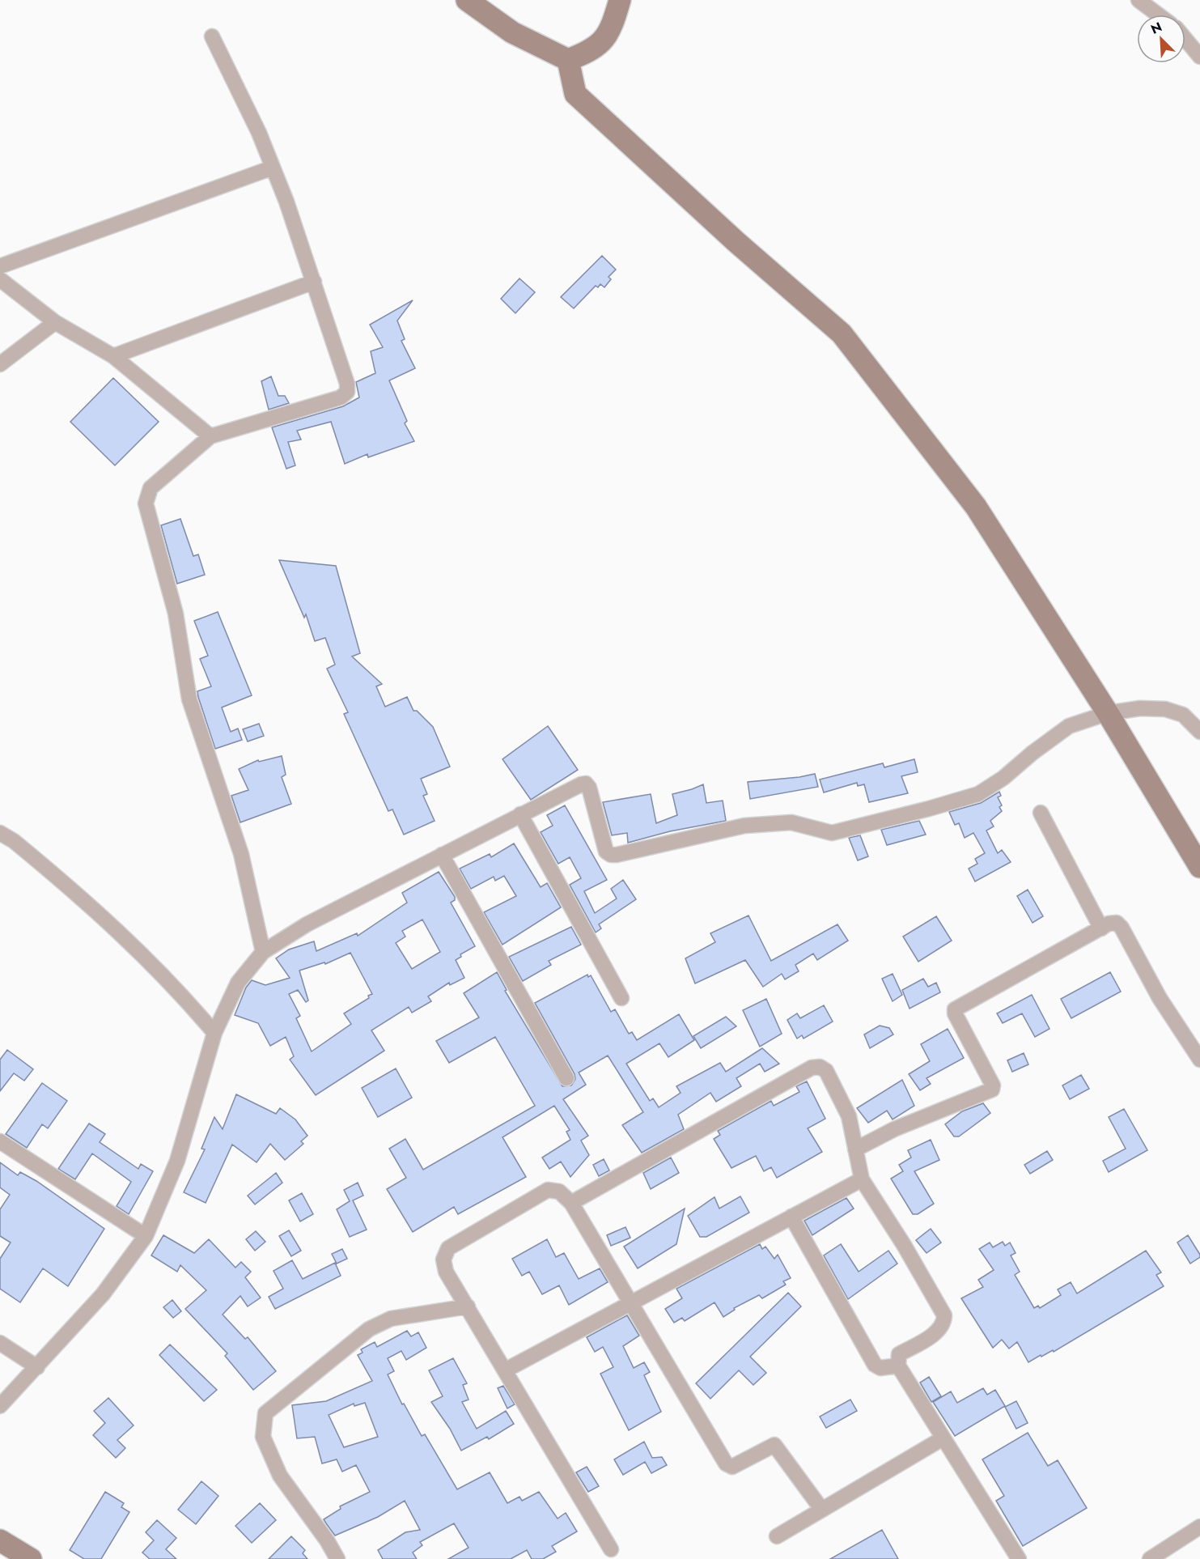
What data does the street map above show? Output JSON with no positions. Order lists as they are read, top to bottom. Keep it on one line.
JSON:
{"north":"top left"}
